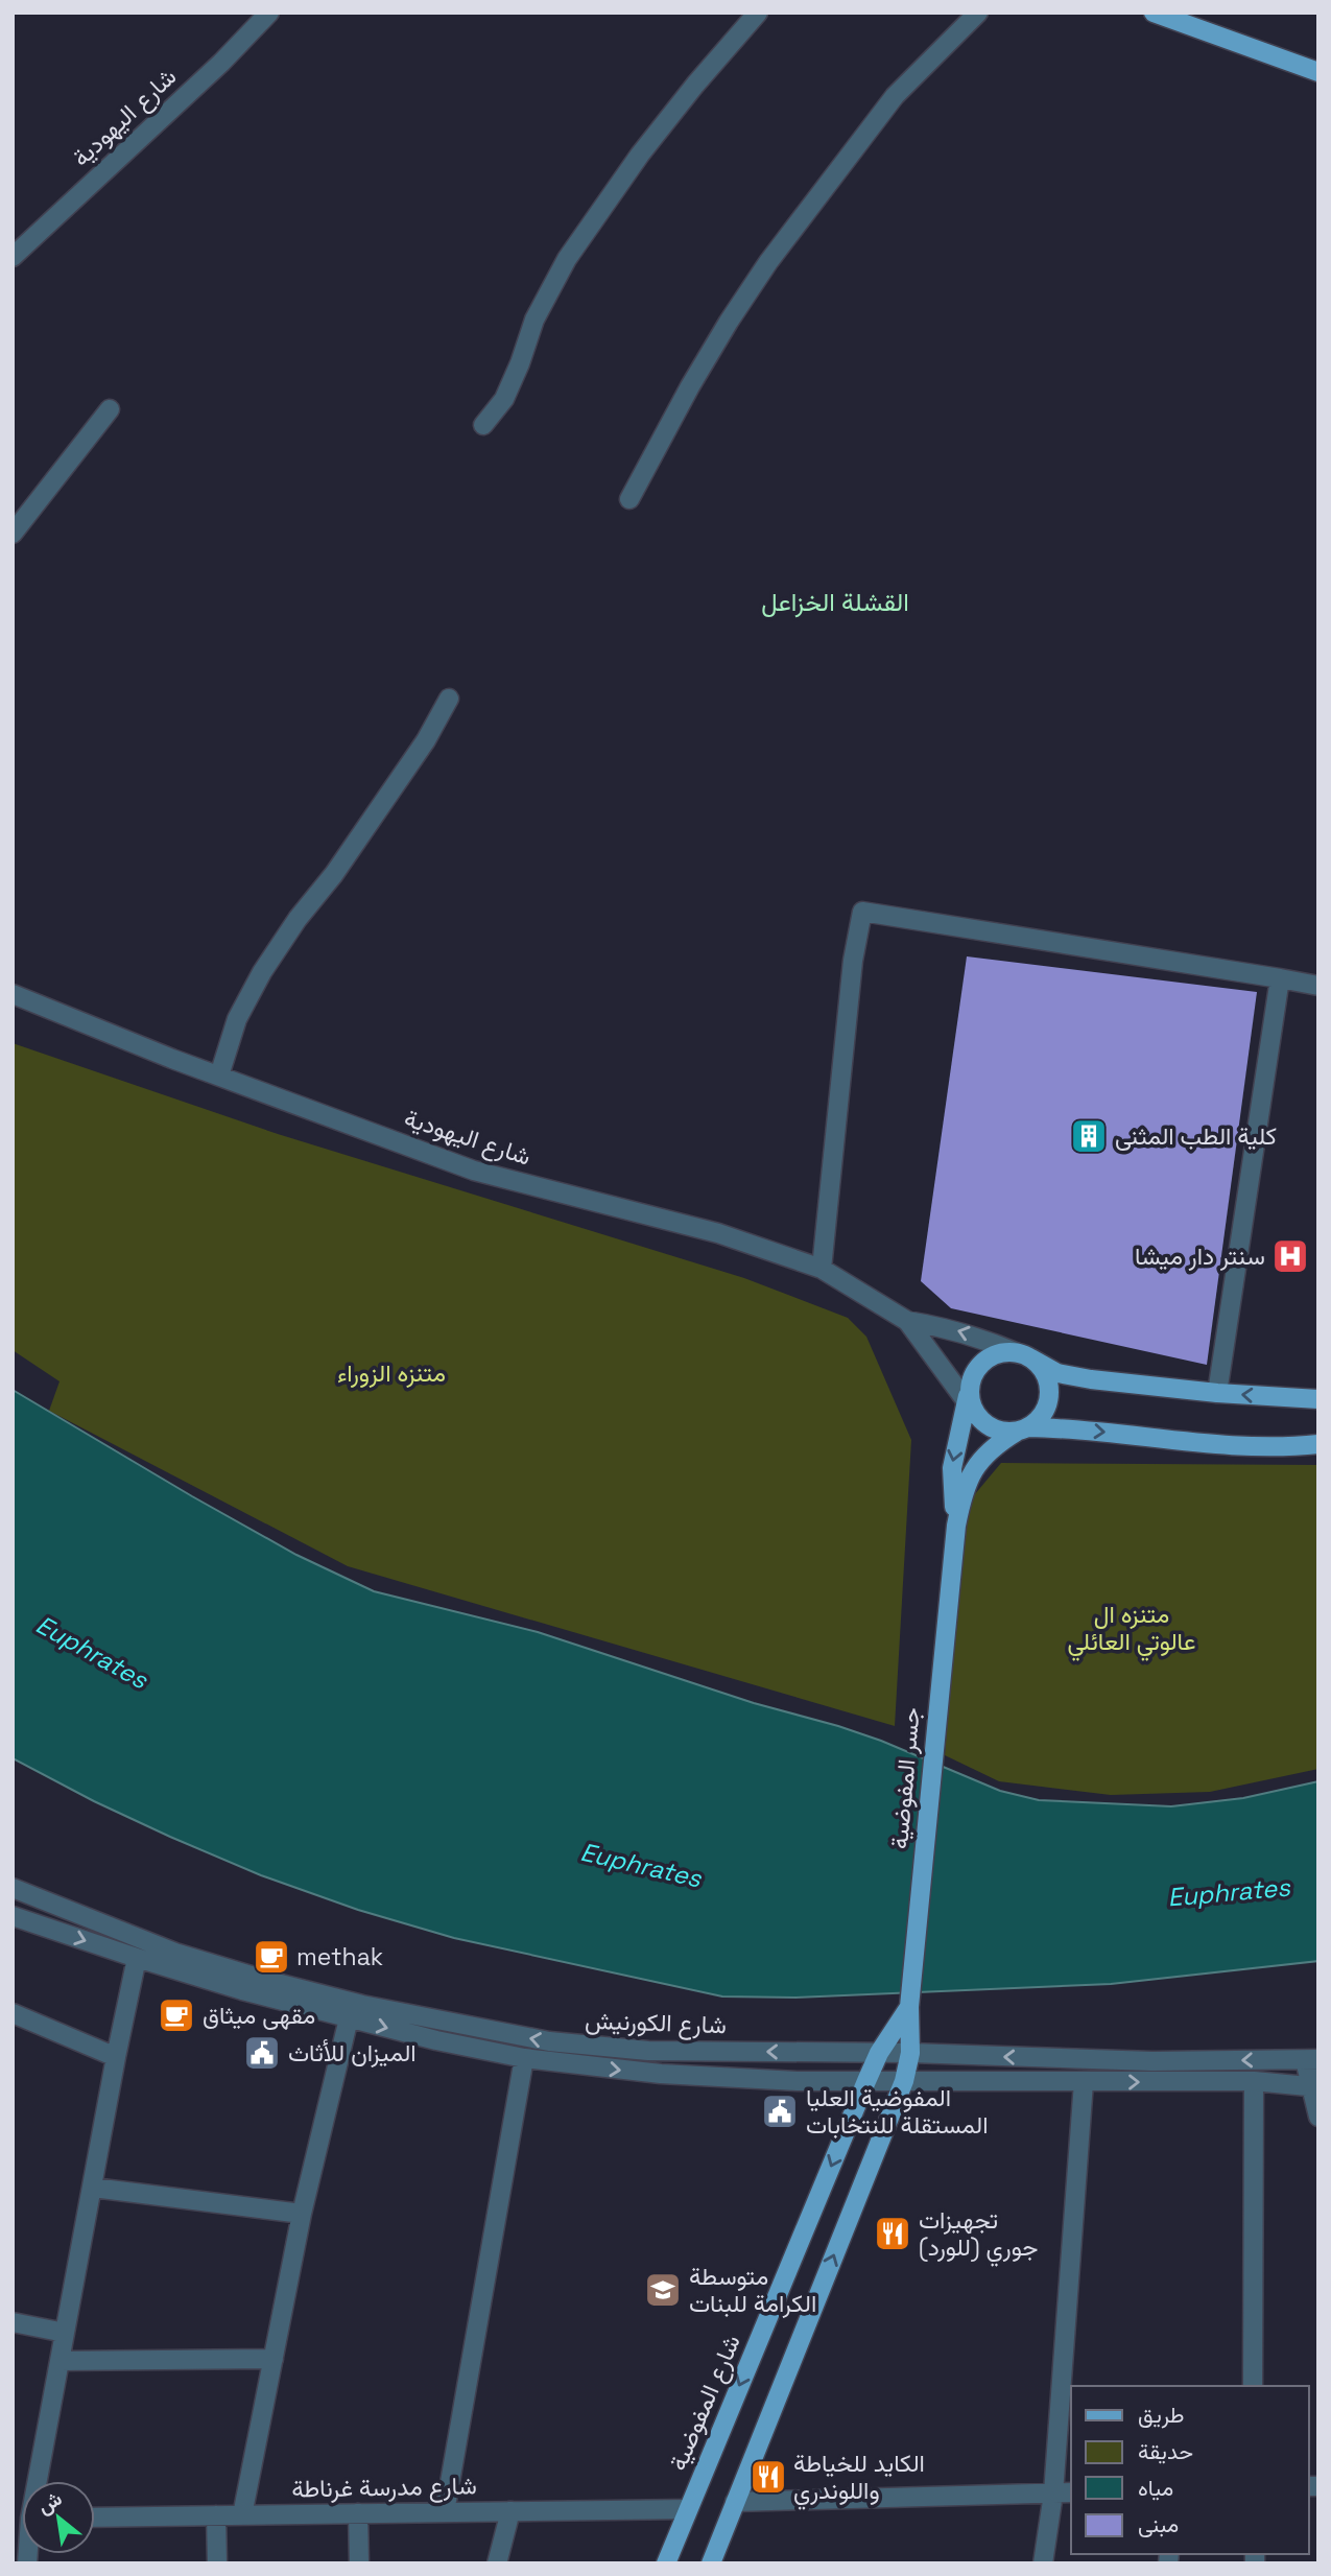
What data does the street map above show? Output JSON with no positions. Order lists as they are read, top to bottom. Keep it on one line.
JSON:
{"streets":{"main road":["جسر المفوضية","شارع المفوضية"],"street":["شارع اليهودية","شارع الكورنيش","شارع مدرسة غرناطة"]},"crossings":[["جسر المفوضية","شارع المفوضية"],["شارع الكورنيش","شارع المفوضية"],["شارع المفوضية","شارع مدرسة غرناطة"]],"districts":["القشلة الخزاعل"],"water":["Euphrates"],"parks":["متنزه الزوراء","متنزه ال عالوتي العائلي"],"places":{"building":["كلية الطب المثنى"],"hospital":["سنتر دار ميشا"],"cafe":["methak","مقهى ميثاق"],"public building":["الميزان للأثاث","المفوضية العليا المستقلة للنتخابات"],"restaurant":["تجهيزات جوري (للورد)","الكايد للخياطة واللوندري"],"school or university":["متوسطة الكرامة للبنات"]},"legend":["طريق","حديقة","مياه","مبنى"],"north":"top left"}
